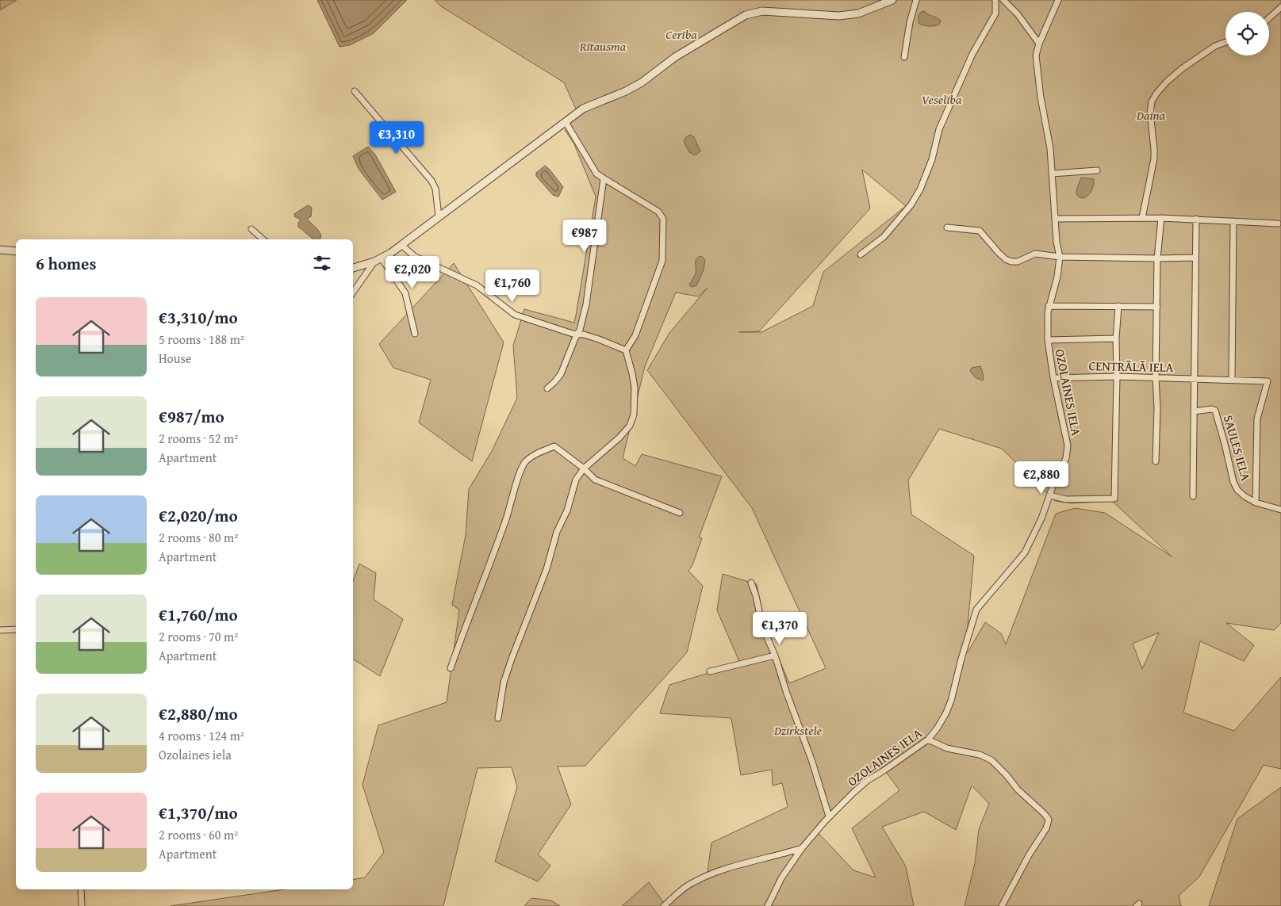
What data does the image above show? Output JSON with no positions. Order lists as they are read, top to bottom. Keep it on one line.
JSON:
{"streets":{"street":["CENTRĀLĀ IELA","OZOLAINES IELA","SAULES IELA"]},"crossings":[["CENTRĀLĀ IELA","OZOLAINES IELA"],["CENTRĀLĀ IELA","SAULES IELA"]],"parks":["Cerība","Rītausma","Veselība","Daina","Dzirkstele"],"page":{"price":["€3,310","€987","€2,020","€1,760","€2,880","€1,370"],"heading":"6 homes","list":[{"name":"€3,310/mo","note":"5 rooms · 188 m² · House"},{"name":"€987/mo","note":"2 rooms · 52 m² · Apartment"},{"name":"€2,020/mo","note":"2 rooms · 80 m² · Apartment"},{"name":"€1,760/mo","note":"2 rooms · 70 m² · Apartment"},{"name":"€2,880/mo","note":"4 rooms · 124 m² · Ozolaines iela"},{"name":"€1,370/mo","note":"2 rooms · 60 m² · Apartment"}]}}
